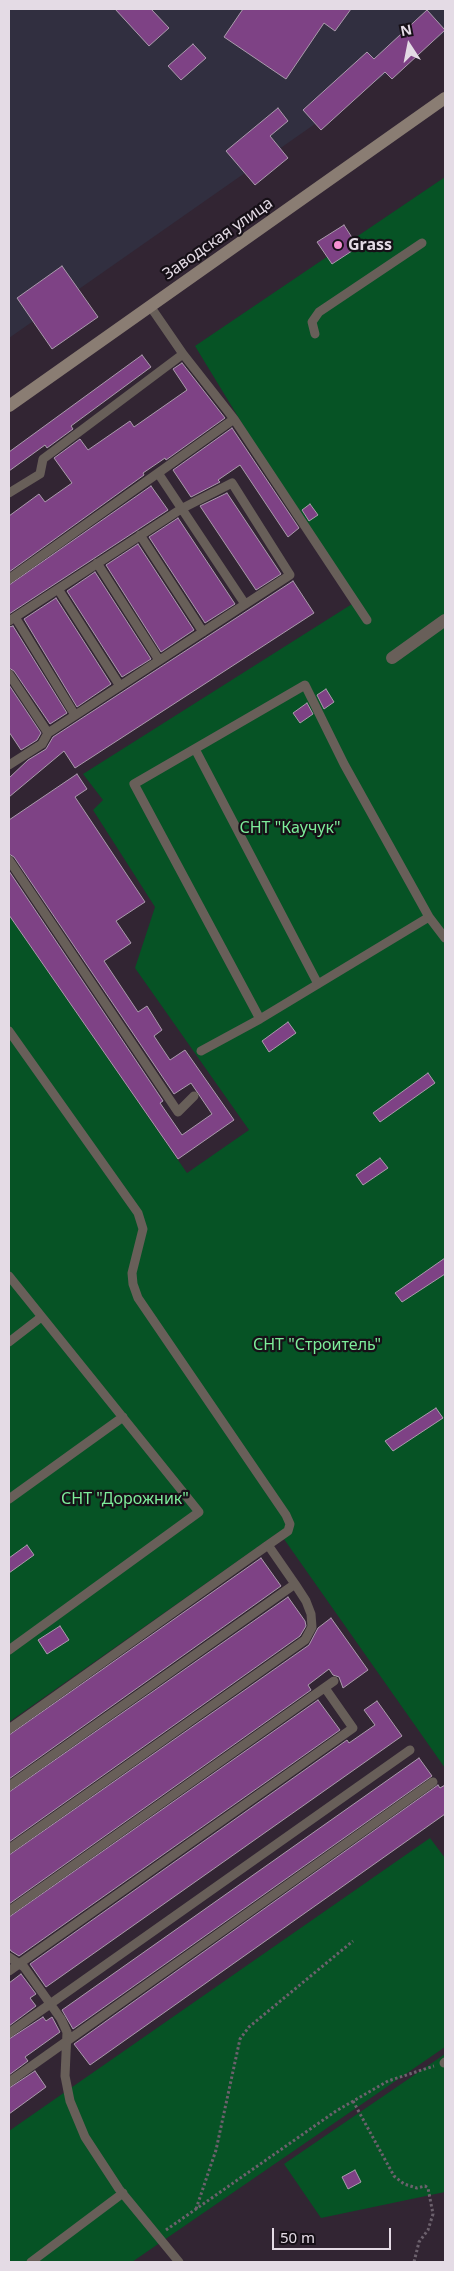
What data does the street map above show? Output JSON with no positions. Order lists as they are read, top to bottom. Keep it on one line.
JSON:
{"streets":{"main road":["Заводская улица"]},"parks":["СНТ \"Каучук\"","СНТ \"Строитель\"","СНТ \"Дорожник\""],"places":["Grass"],"scale_bar":"50 m","north":"top"}
